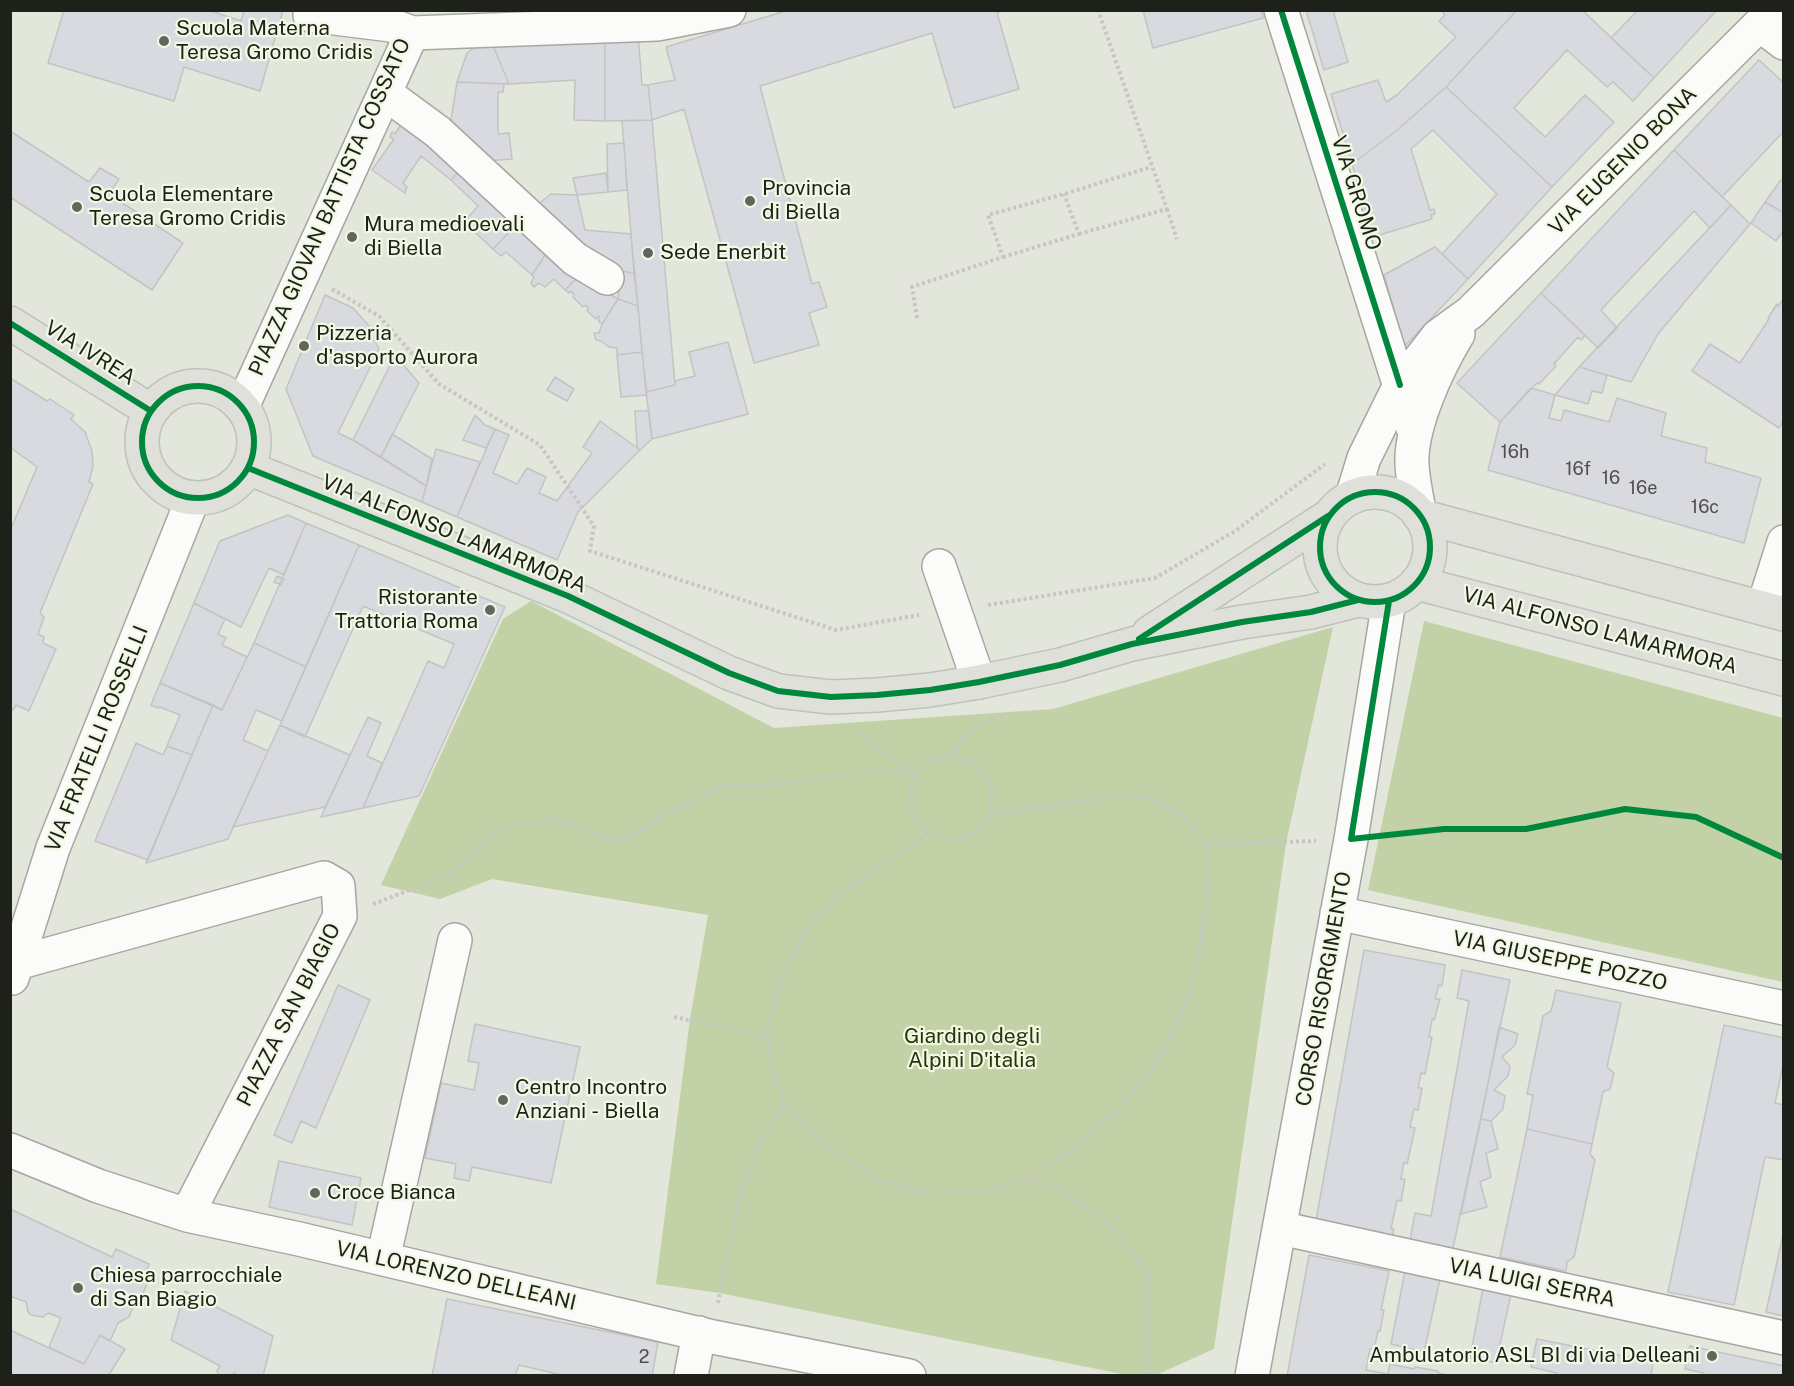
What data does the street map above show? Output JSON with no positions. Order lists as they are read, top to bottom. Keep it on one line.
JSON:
{"streets":{"main road":["VIA IVREA","VIA ALFONSO LAMARMORA"],"street":["VIA EUGENIO BONA","VIA GROMO","PIAZZA GIOVAN BATTISTA COSSATO","VIA FRATELLI ROSSELLI","VIA GIUSEPPE POZZO","CORSO RISORGIMENTO","PIAZZA SAN BIAGIO","VIA LORENZO DELLEANI","VIA LUIGI SERRA"]},"crossings":[["VIA EUGENIO BONA","VIA GROMO"],["VIA EUGENIO BONA","VIA ALFONSO LAMARMORA"],["VIA EUGENIO BONA","CORSO RISORGIMENTO"],["PIAZZA GIOVAN BATTISTA COSSATO","VIA IVREA"],["PIAZZA GIOVAN BATTISTA COSSATO","VIA ALFONSO LAMARMORA"],["PIAZZA GIOVAN BATTISTA COSSATO","VIA FRATELLI ROSSELLI"],["VIA IVREA","VIA ALFONSO LAMARMORA"],["VIA IVREA","VIA FRATELLI ROSSELLI"],["VIA ALFONSO LAMARMORA","VIA FRATELLI ROSSELLI"],["VIA ALFONSO LAMARMORA","CORSO RISORGIMENTO"],["VIA FRATELLI ROSSELLI","PIAZZA SAN BIAGIO"],["VIA GIUSEPPE POZZO","CORSO RISORGIMENTO"],["CORSO RISORGIMENTO","VIA LUIGI SERRA"],["PIAZZA SAN BIAGIO","VIA LORENZO DELLEANI"]],"parks":["Giardino degli Alpini D'italia"],"places":["Scuola Materna Teresa Gromo Cridis","Provincia di Biella","Scuola Elementare Teresa Gromo Cridis","Mura medioevali di Biella","Sede Enerbit","Pizzeria d'asporto Aurora","Ristorante Trattoria Roma","Centro Incontro Anziani - Biella","Croce Bianca","Chiesa parrocchiale di San Biagio","Ambulatorio ASL BI di via Delleani"],"house_numbers":["16h","16f","16","16e","16c","2"]}
